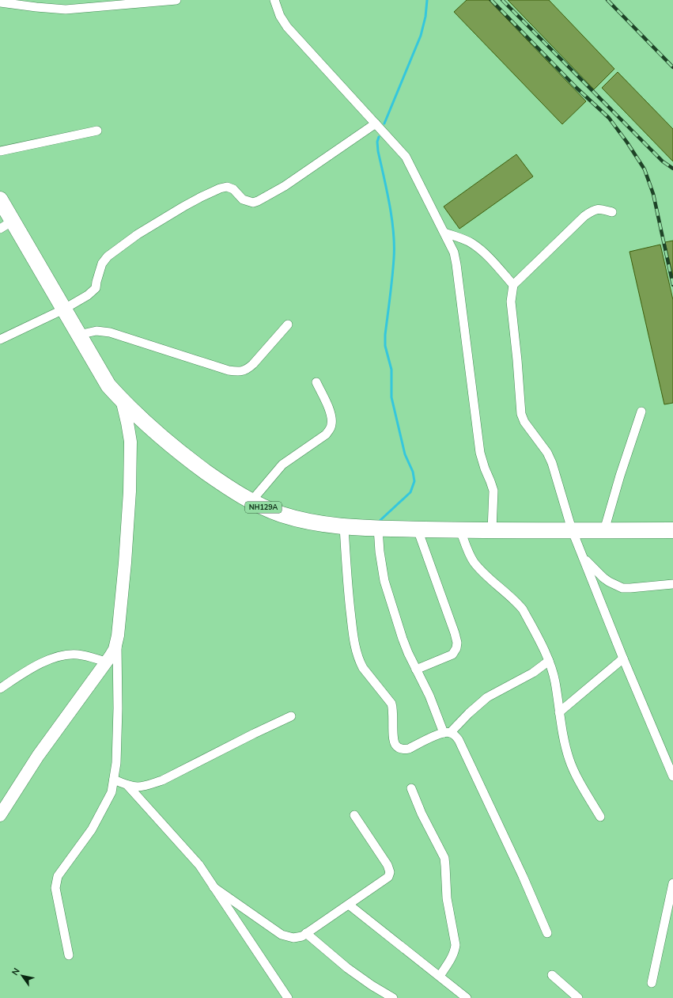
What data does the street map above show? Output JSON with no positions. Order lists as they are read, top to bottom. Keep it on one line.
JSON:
{"streets":{"highway":["NH129A"]},"north":"top left"}
